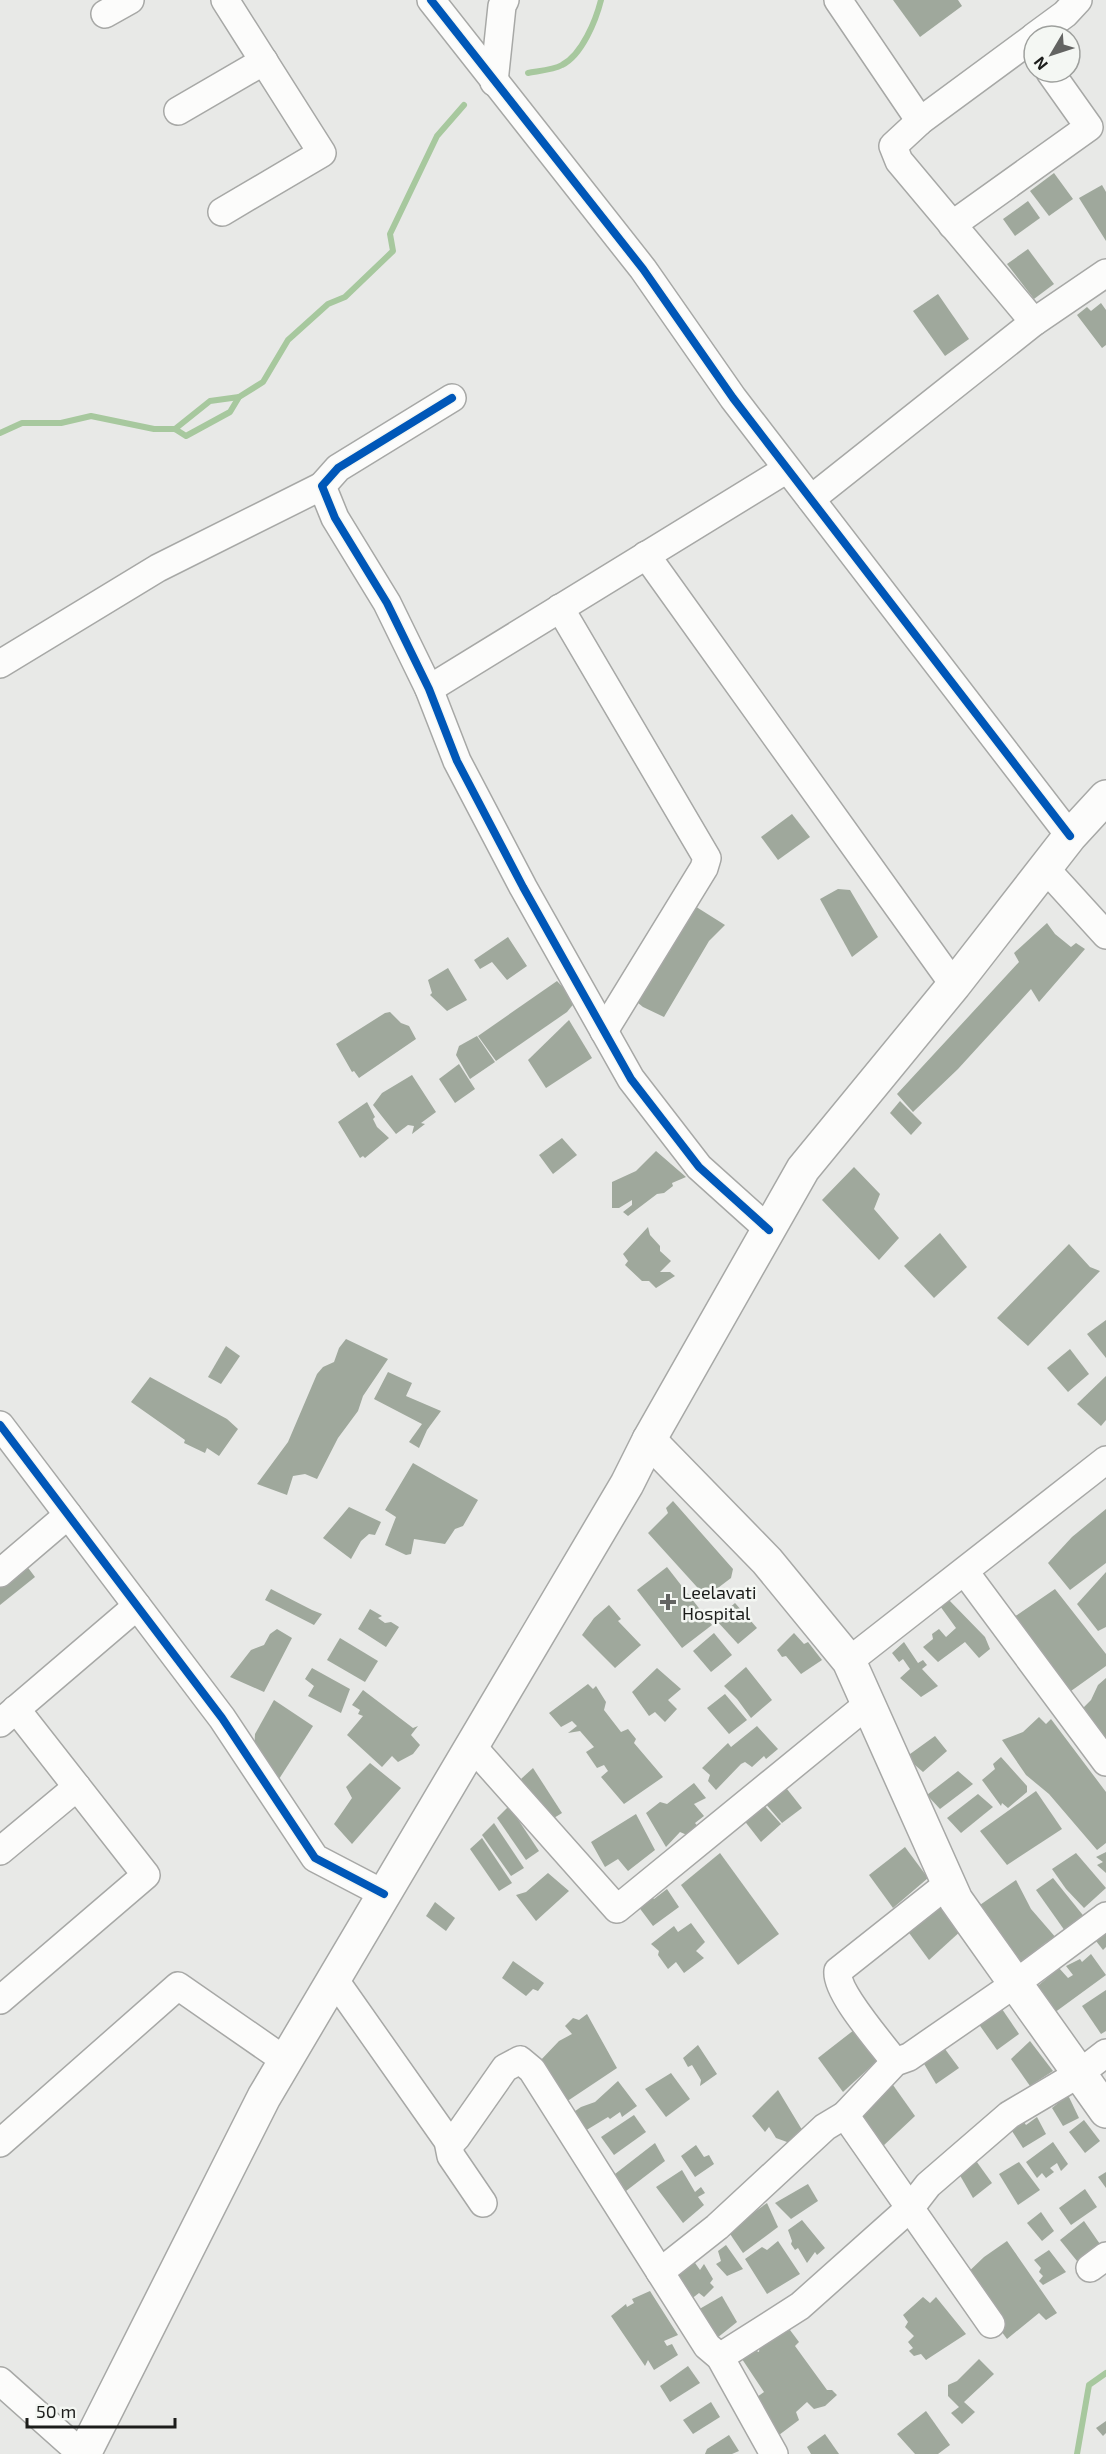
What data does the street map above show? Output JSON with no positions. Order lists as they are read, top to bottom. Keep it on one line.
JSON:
{"places":{"health":["Leelavati Hospital"]},"scale_bar":"50 m","north":"bottom left"}
